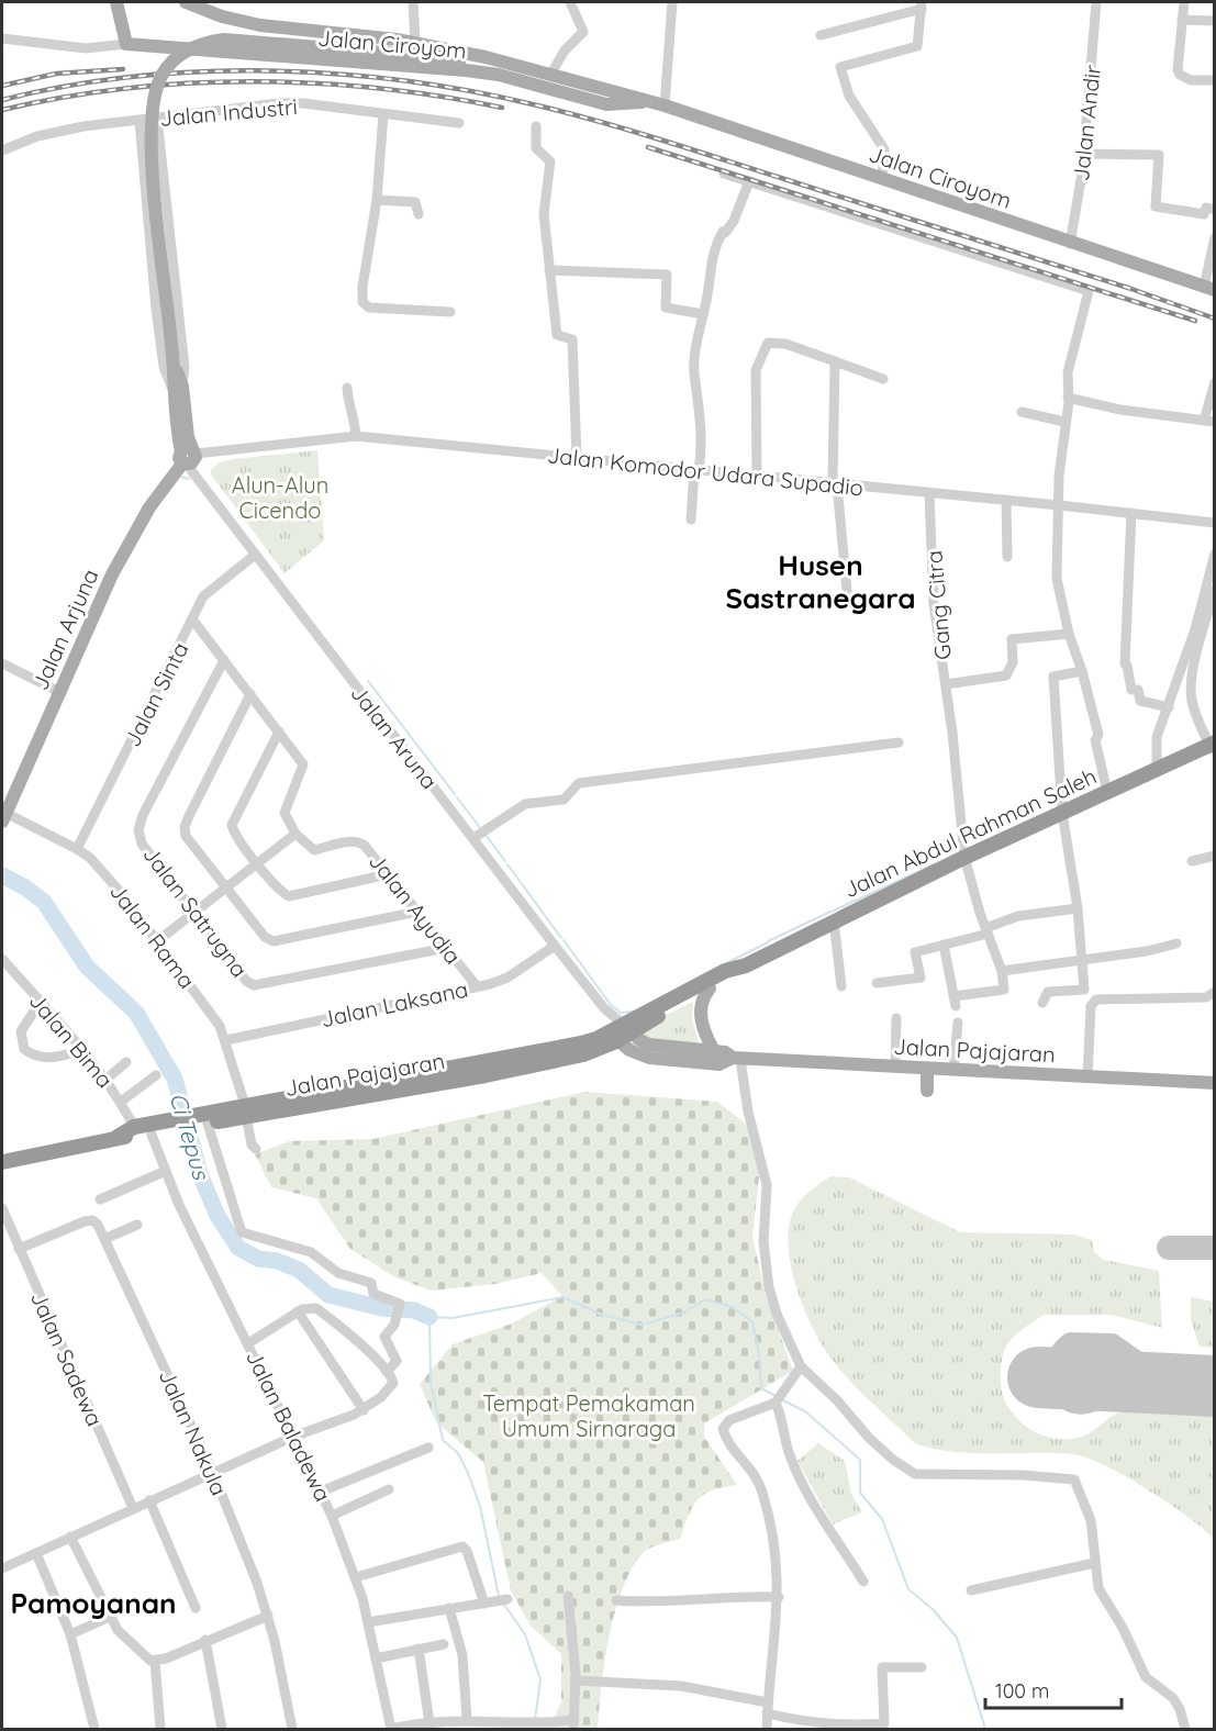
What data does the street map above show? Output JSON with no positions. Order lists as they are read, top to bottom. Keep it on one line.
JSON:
{"streets":{"highway":["Jalan Abdul Rahman Saleh","Jalan Pajajaran"],"main road":["Jalan Ciroyom","Jalan Arjuna"],"street":["Jalan Industri","Jalan Andir","Jalan Komodor Udara Supadio","Gang Citra","Jalan Sinta","Jalan Aruna","Jalan Ayudia","Jalan Satrugna","Jalan Rama","Jalan Laksana","Jalan Bima","Jalan Sadewa","Jalan Baladewa","Jalan Nakula"]},"crossings":[["Jalan Ciroyom","Jalan Andir"],["Jalan Komodor Udara Supadio","Gang Citra"],["Jalan Komodor Udara Supadio","Jalan Arjuna"],["Jalan Komodor Udara Supadio","Jalan Aruna"],["Gang Citra","Jalan Abdul Rahman Saleh"],["Jalan Arjuna","Jalan Aruna"],["Jalan Arjuna","Jalan Rama"],["Jalan Sinta","Jalan Aruna"],["Jalan Sinta","Jalan Rama"],["Jalan Aruna","Jalan Abdul Rahman Saleh"],["Jalan Aruna","Jalan Laksana"],["Jalan Aruna","Jalan Pajajaran"],["Jalan Abdul Rahman Saleh","Jalan Pajajaran"],["Jalan Ayudia","Jalan Satrugna"],["Jalan Ayudia","Jalan Laksana"],["Jalan Rama","Jalan Laksana"],["Jalan Rama","Jalan Pajajaran"],["Jalan Bima","Jalan Pajajaran"],["Jalan Pajajaran","Jalan Baladewa"],["Jalan Sadewa","Jalan Nakula"]],"districts":["Husen Sastranegara","Pamoyanan"],"water":["Ci Tepus"],"parks":["Alun-Alun Cicendo","Tempat Pemakaman Umum Sirnaraga"],"scale_bar":"100 m"}
